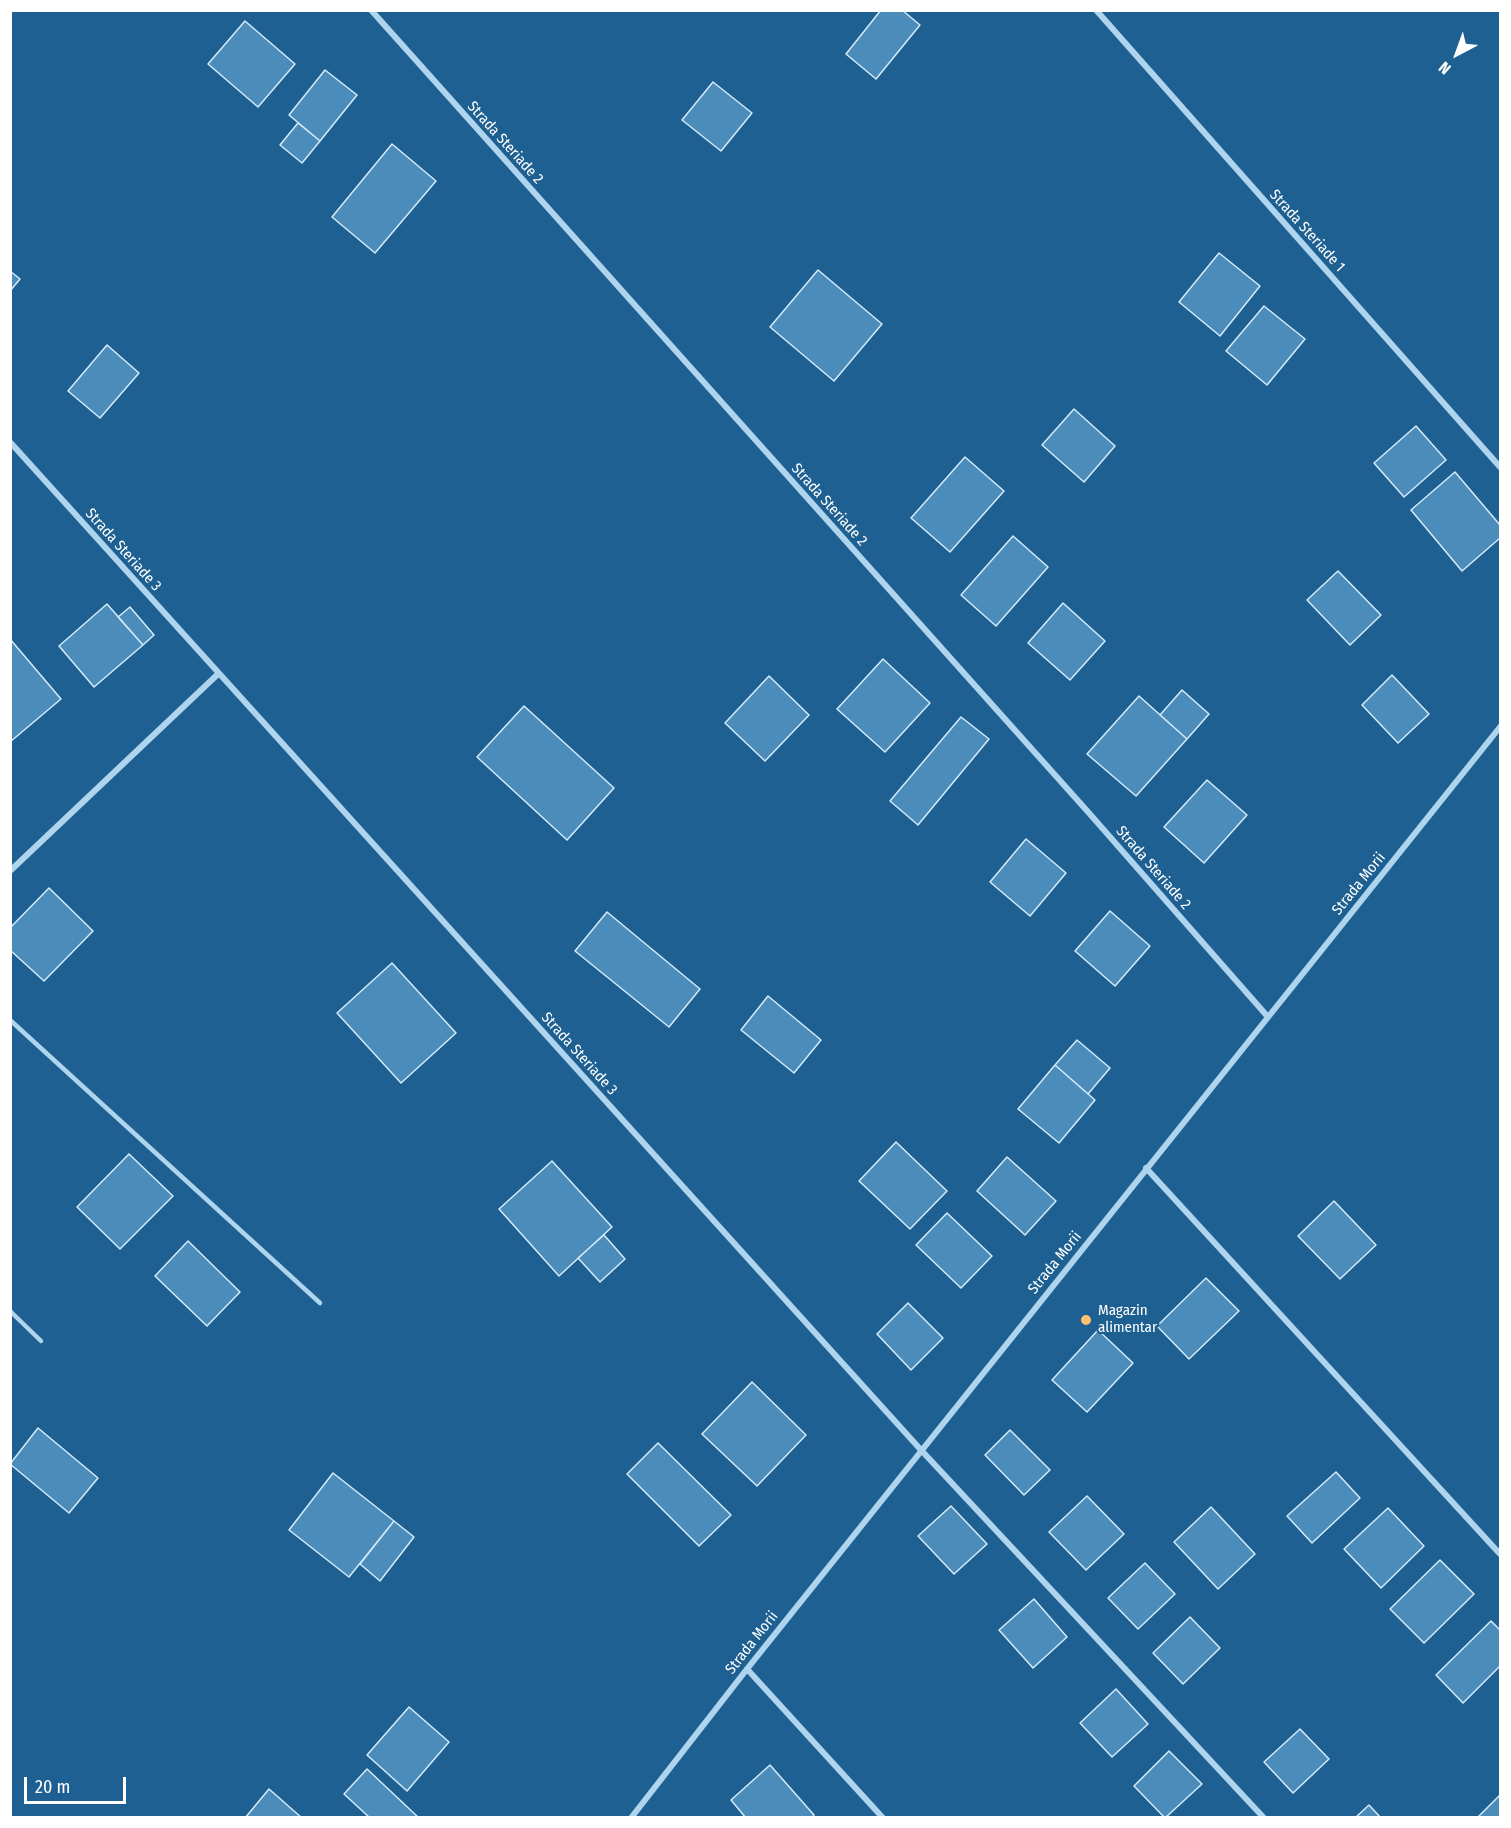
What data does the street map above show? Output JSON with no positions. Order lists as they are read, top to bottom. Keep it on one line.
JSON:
{"streets":{"street":["Strada Steriade 2","Strada Steriade 1","Strada Steriade 3","Strada Morii"]},"crossings":[["Strada Steriade 2","Strada Morii"],["Strada Steriade 3","Strada Morii"]],"places":["Magazin alimentar"],"scale_bar":"20 m","north":"bottom left"}
